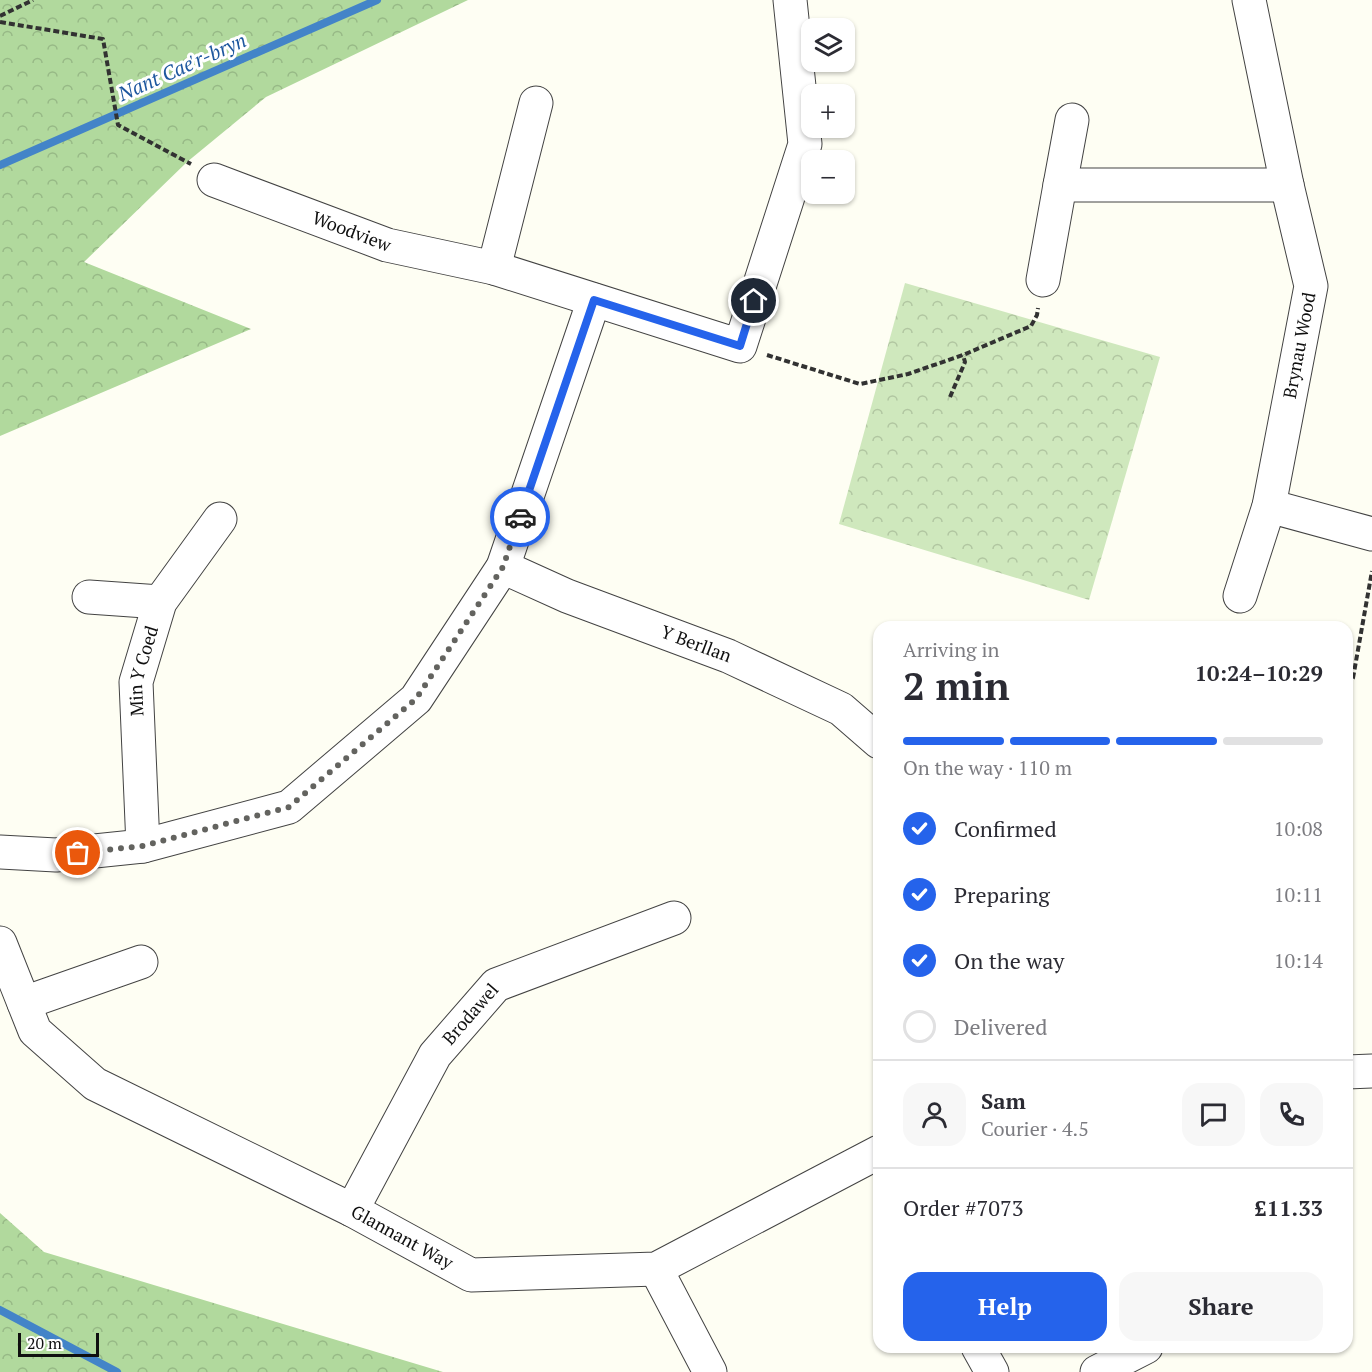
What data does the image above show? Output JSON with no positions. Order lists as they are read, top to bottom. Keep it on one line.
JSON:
{"streets":{"street":["Woodview","Brynau Wood","Y Berllan","Min Y Coed","Brodawel","Glannant Way"]},"crossings":[["Brodawel","Glannant Way"]],"water":["Nant Cae'r-bryn"],"scale_bar":"20 m","page":{"map_buttons":["+","−"],"heading":["2 min","Arriving in","10:24–10:29"],"panel":["Sam","Courier · 4.5","Order #7073","£11.33"],"bar":"On the way · 110 m","list":[["Confirmed","10:08"],["Preparing","10:11"],["On the way","10:14"],"Delivered"],"buttons":["Help","Share"],"scale":"20 m"}}
